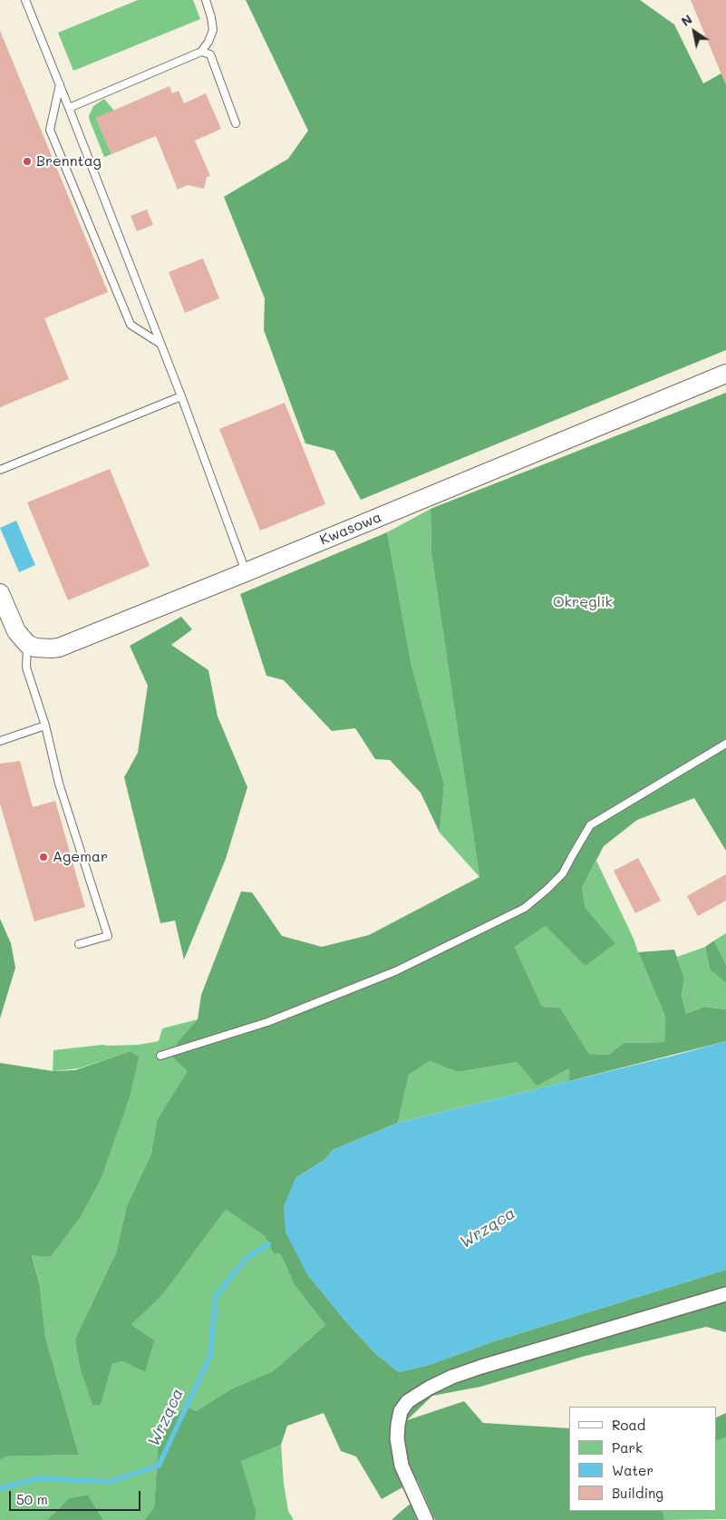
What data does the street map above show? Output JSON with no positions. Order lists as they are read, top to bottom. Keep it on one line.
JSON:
{"streets":{"street":["Kwasowa"]},"water":["Wrząca"],"parks":["Okręglik"],"places":["Brenntag","Agemar"],"legend":["Road","Park","Water","Building"],"scale_bar":"50 m","north":"top left"}
